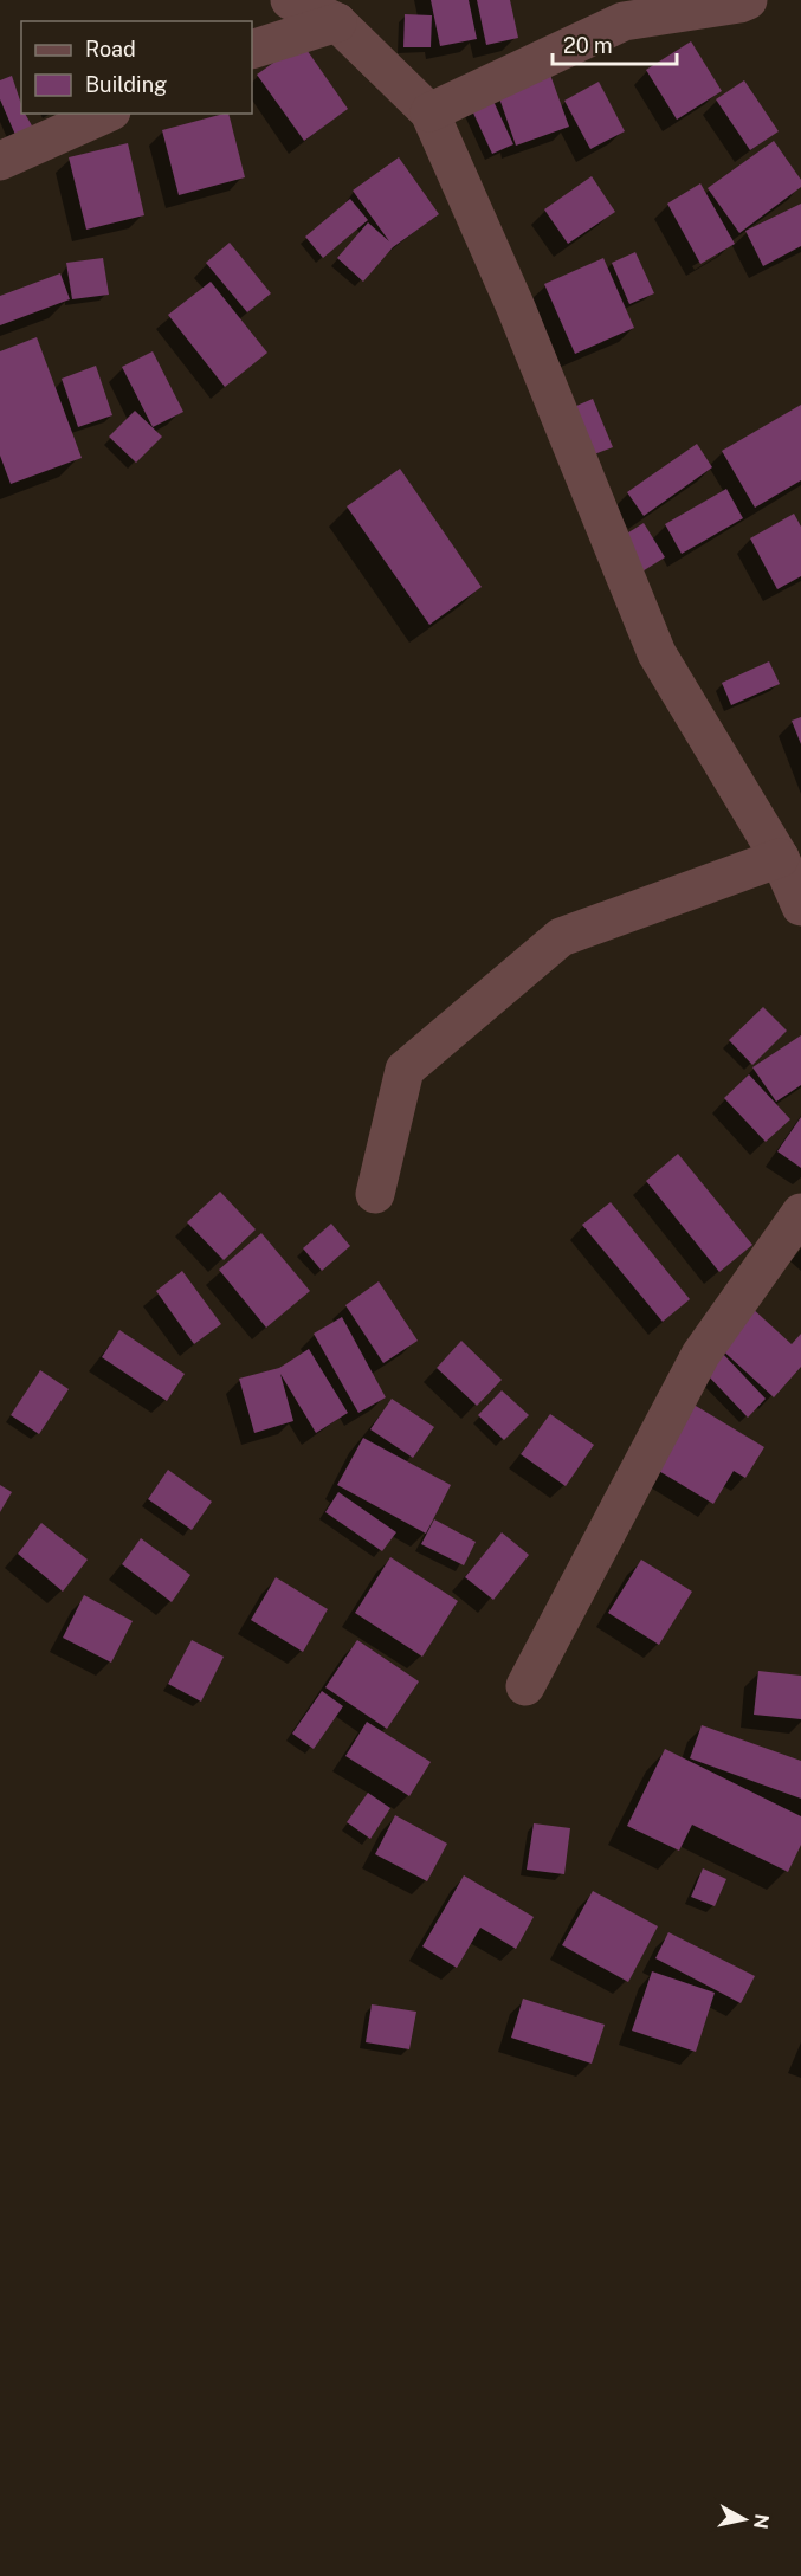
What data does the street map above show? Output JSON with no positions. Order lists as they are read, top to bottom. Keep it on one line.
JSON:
{"legend":["Road","Building"],"scale_bar":"20 m","north":"right"}
